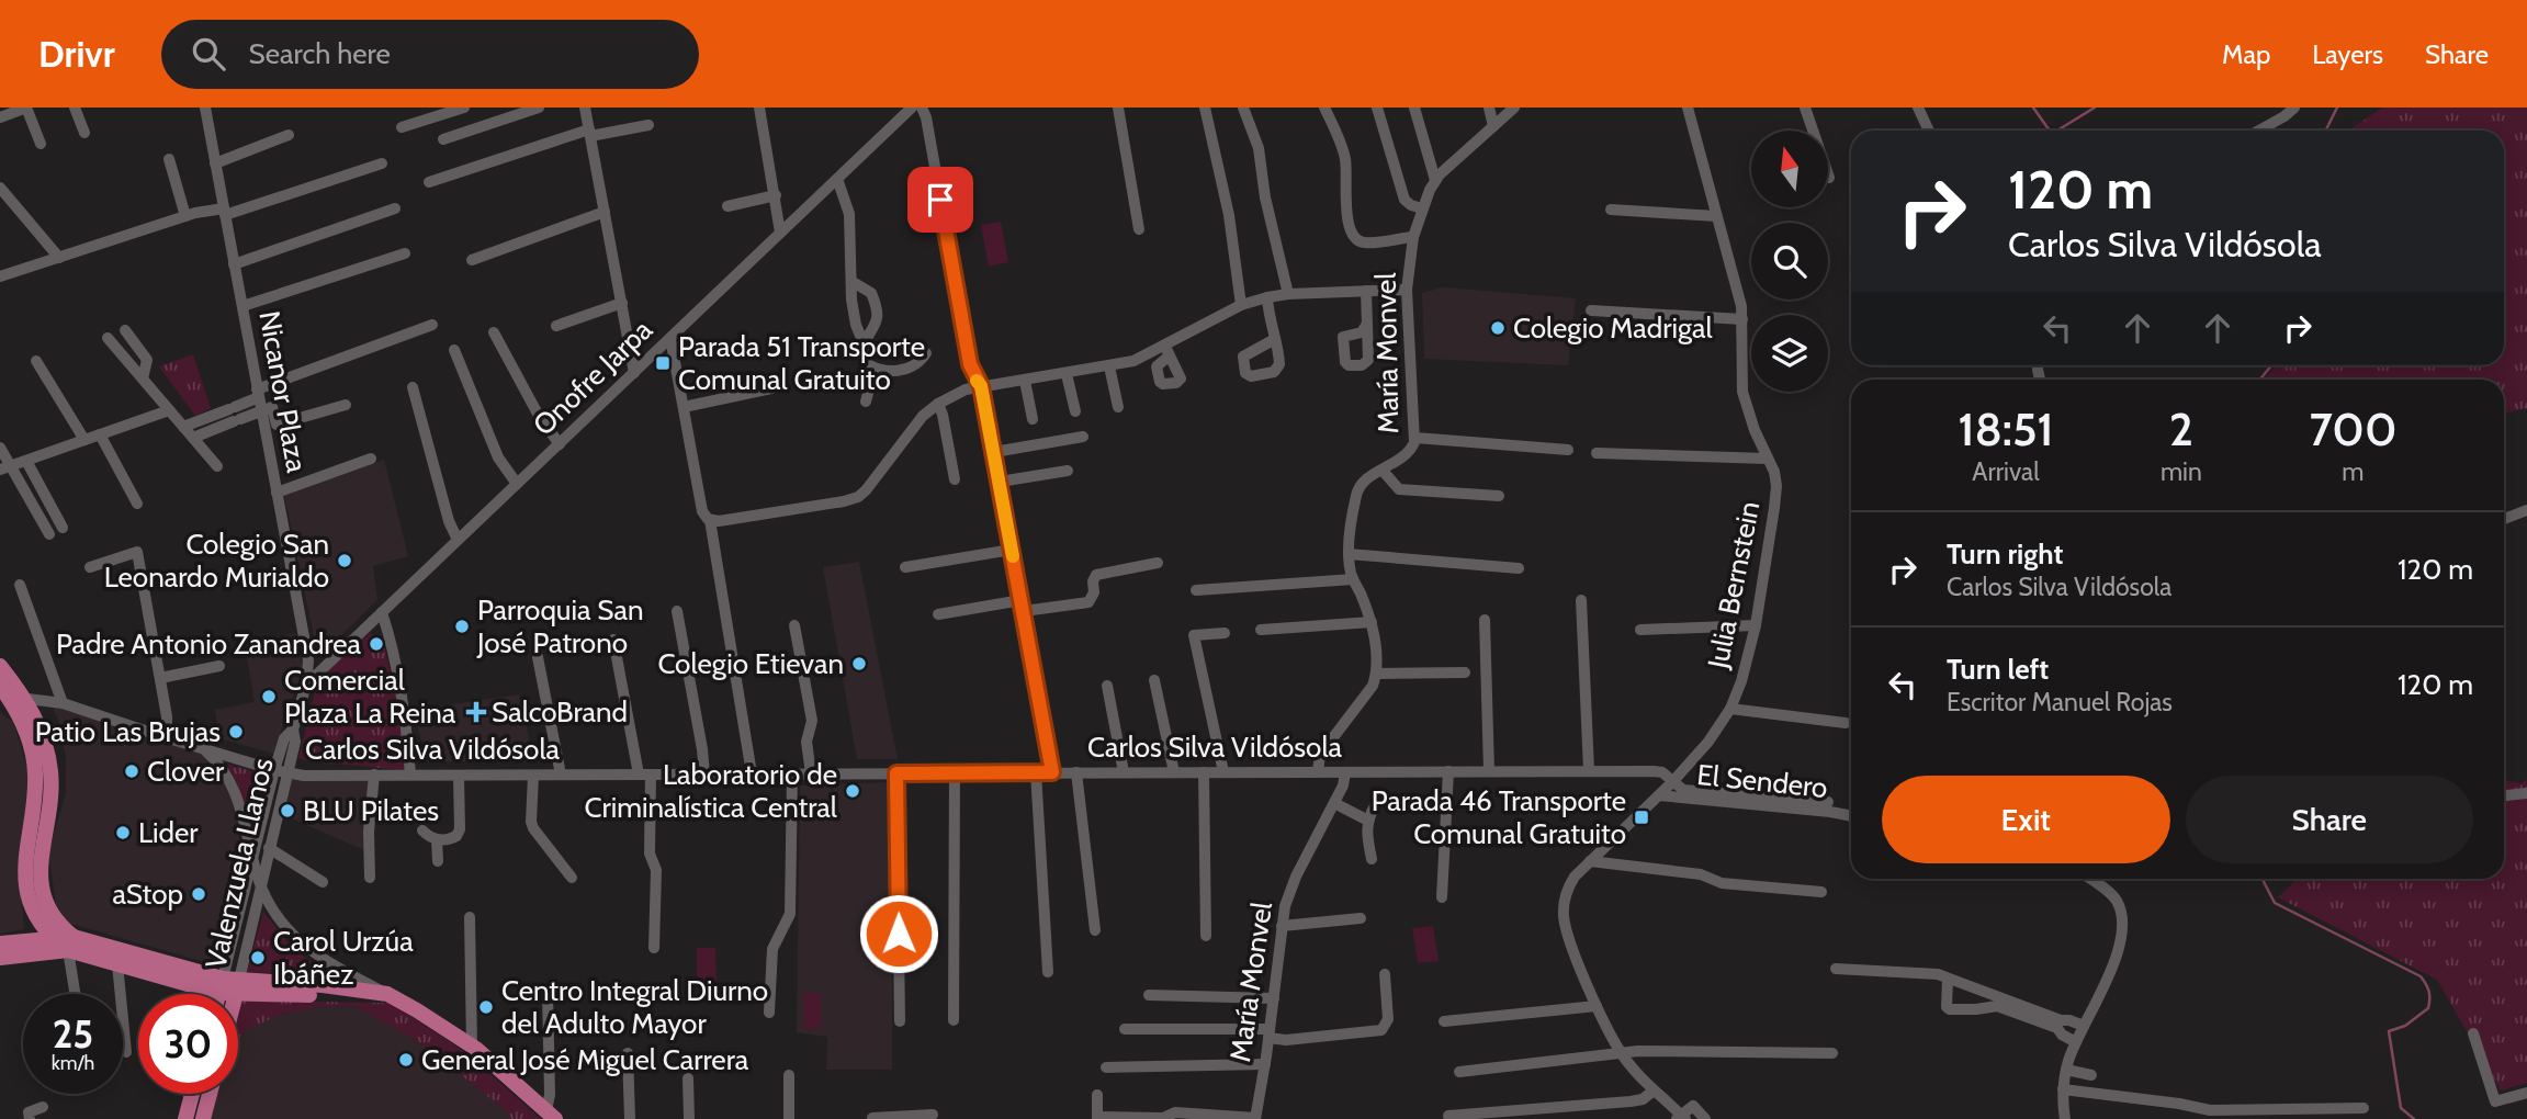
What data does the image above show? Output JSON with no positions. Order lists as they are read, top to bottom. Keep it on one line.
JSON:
{"streets":{"main road":["Valenzuela Llanos"],"street":["María Monvel","Onofre Jarpa","Nicanor Plaza","Julia Bernstein","Carlos Silva Vildósola","El Sendero"]},"crossings":[["María Monvel","Carlos Silva Vildósola"],["Onofre Jarpa","Nicanor Plaza"],["Onofre Jarpa","Valenzuela Llanos"],["Nicanor Plaza","Valenzuela Llanos"],["Julia Bernstein","Carlos Silva Vildósola"],["Julia Bernstein","El Sendero"],["Carlos Silva Vildósola","Valenzuela Llanos"]],"places":{"other":["Colegio Madrigal","Colegio San Leonardo Murialdo","Parroquia San José Patrono","Padre Antonio Zanandrea","Colegio Etievan","Comercial Plaza La Reina","Patio Las Brujas","Clover","Laboratorio de Criminalística Central","BLU Pilates","Lider","aStop","Carol Urzúa Ibáñez","Centro Integral Diurno del Adulto Mayor","General José Miguel Carrera"],"transit":["Parada 51 Transporte Comunal Gratuito","Parada 46 Transporte Comunal Gratuito"],"health":["SalcoBrand"]},"north":"top","page":{"header":"Drivr","search":"Search here","nav":["Map","Layers","Share"],"turn":["120 m","Carlos Silva Vildósola"],"eta":["18:51","Arrival","2","min","700","m"],"list":[{"name":"Turn right","note":"Carlos Silva Vildósola","value":"120 m"},{"name":"Turn left","note":"Escritor Manuel Rojas","value":"120 m"}],"buttons":["Exit","Share"],"speed":"25 km/h","limit":"30"}}
